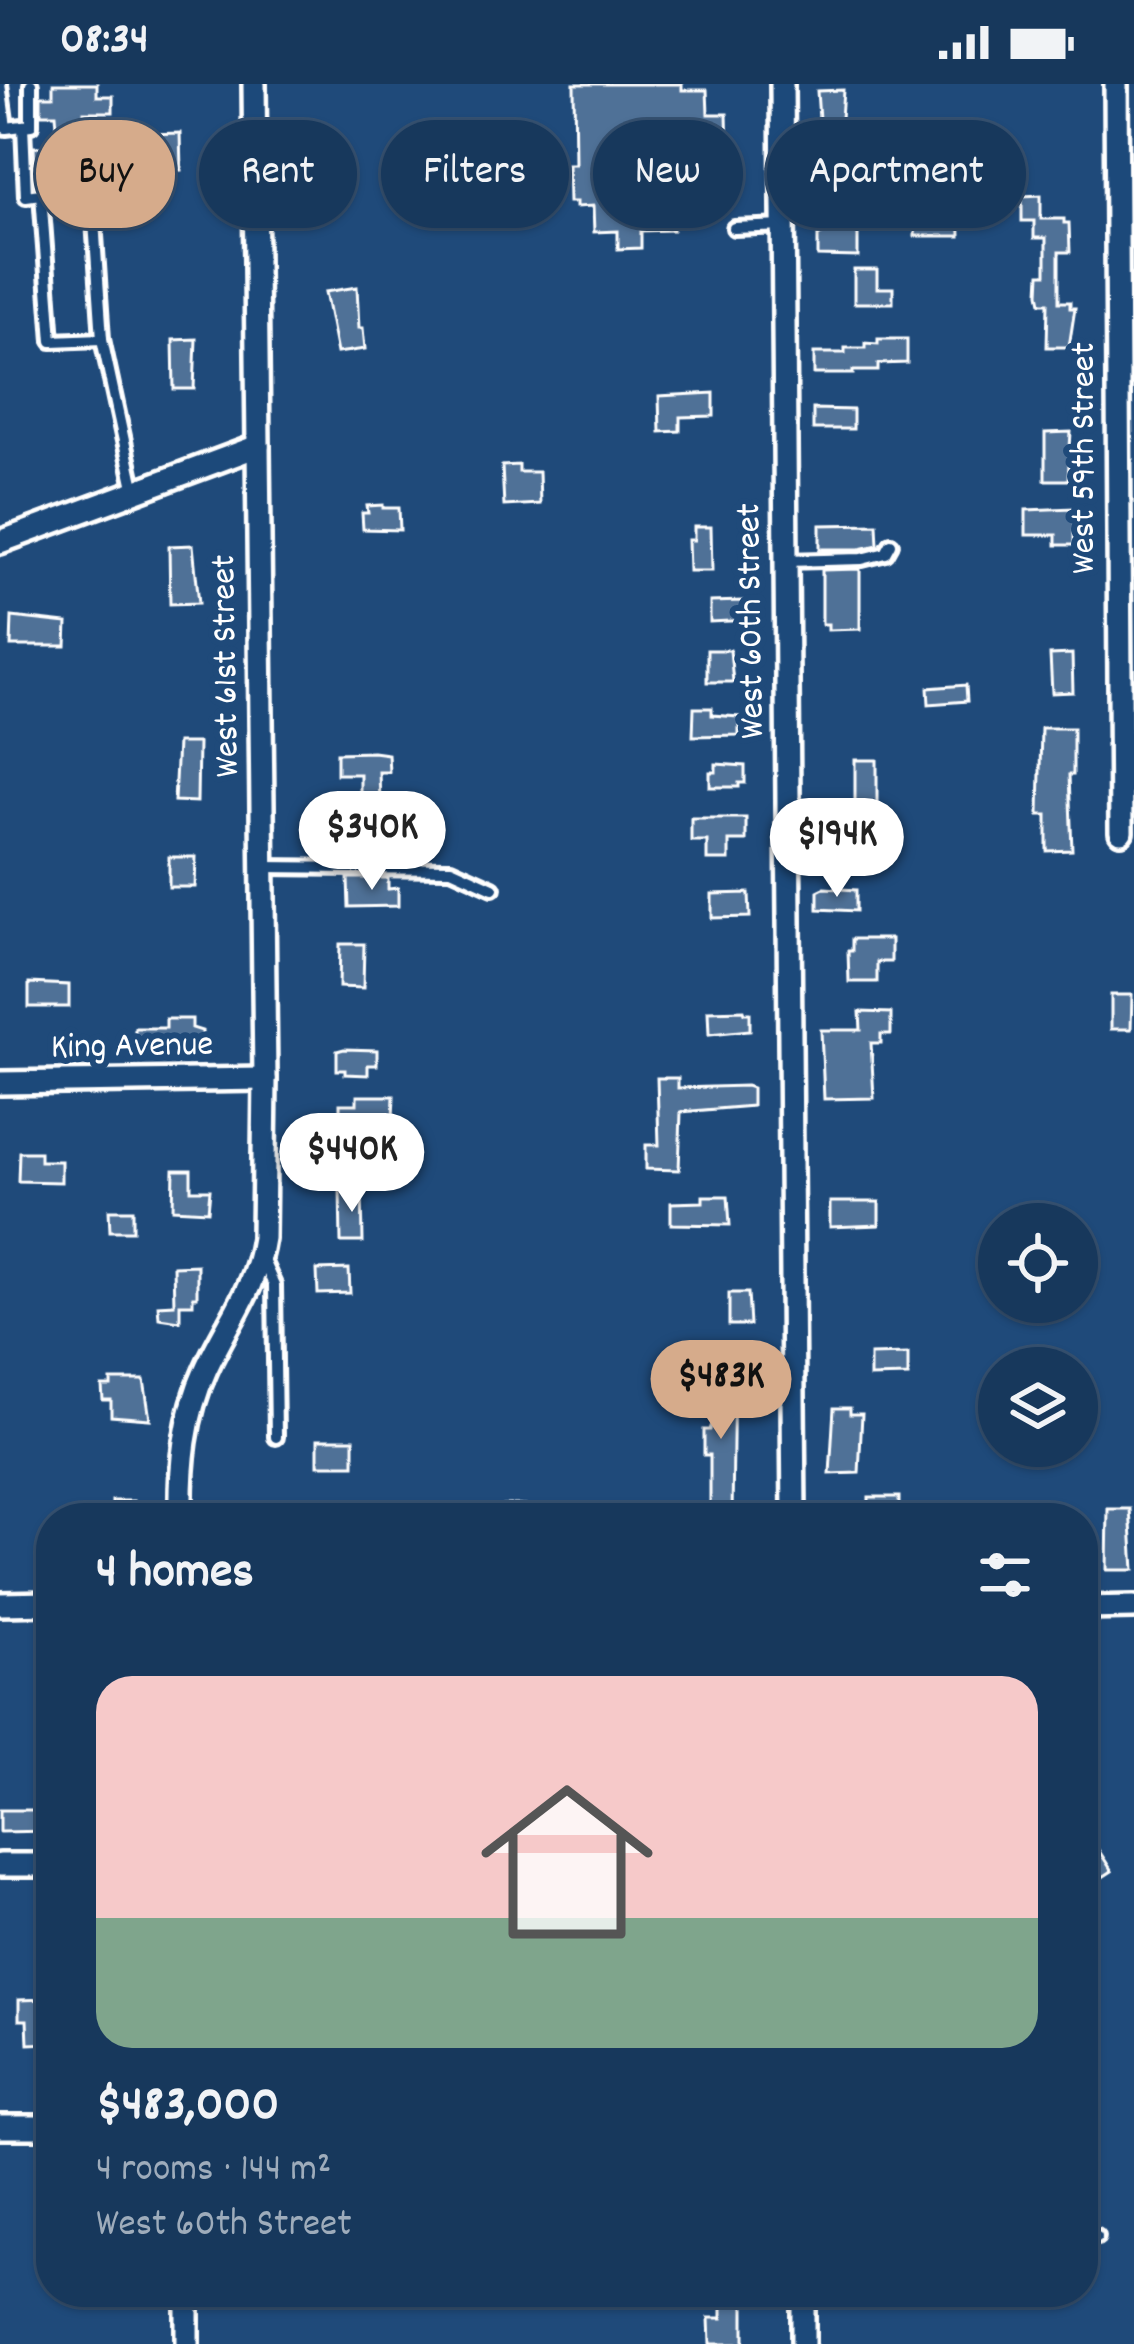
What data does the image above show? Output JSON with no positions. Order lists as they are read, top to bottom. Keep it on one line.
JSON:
{"streets":{"street":["West 59th Street","West 60th Street","West 61st Street","King Avenue"]},"crossings":[["West 61st Street","King Avenue"]],"page":{"status":"08:34","chip":["Buy","Rent","Filters","New","Apartment"],"price":["$340K","$194K","$440K","$483K"],"heading":"4 homes","list":[{"name":"$483,000","note":"4 rooms · 144 m² · West 60th Street"}]}}
